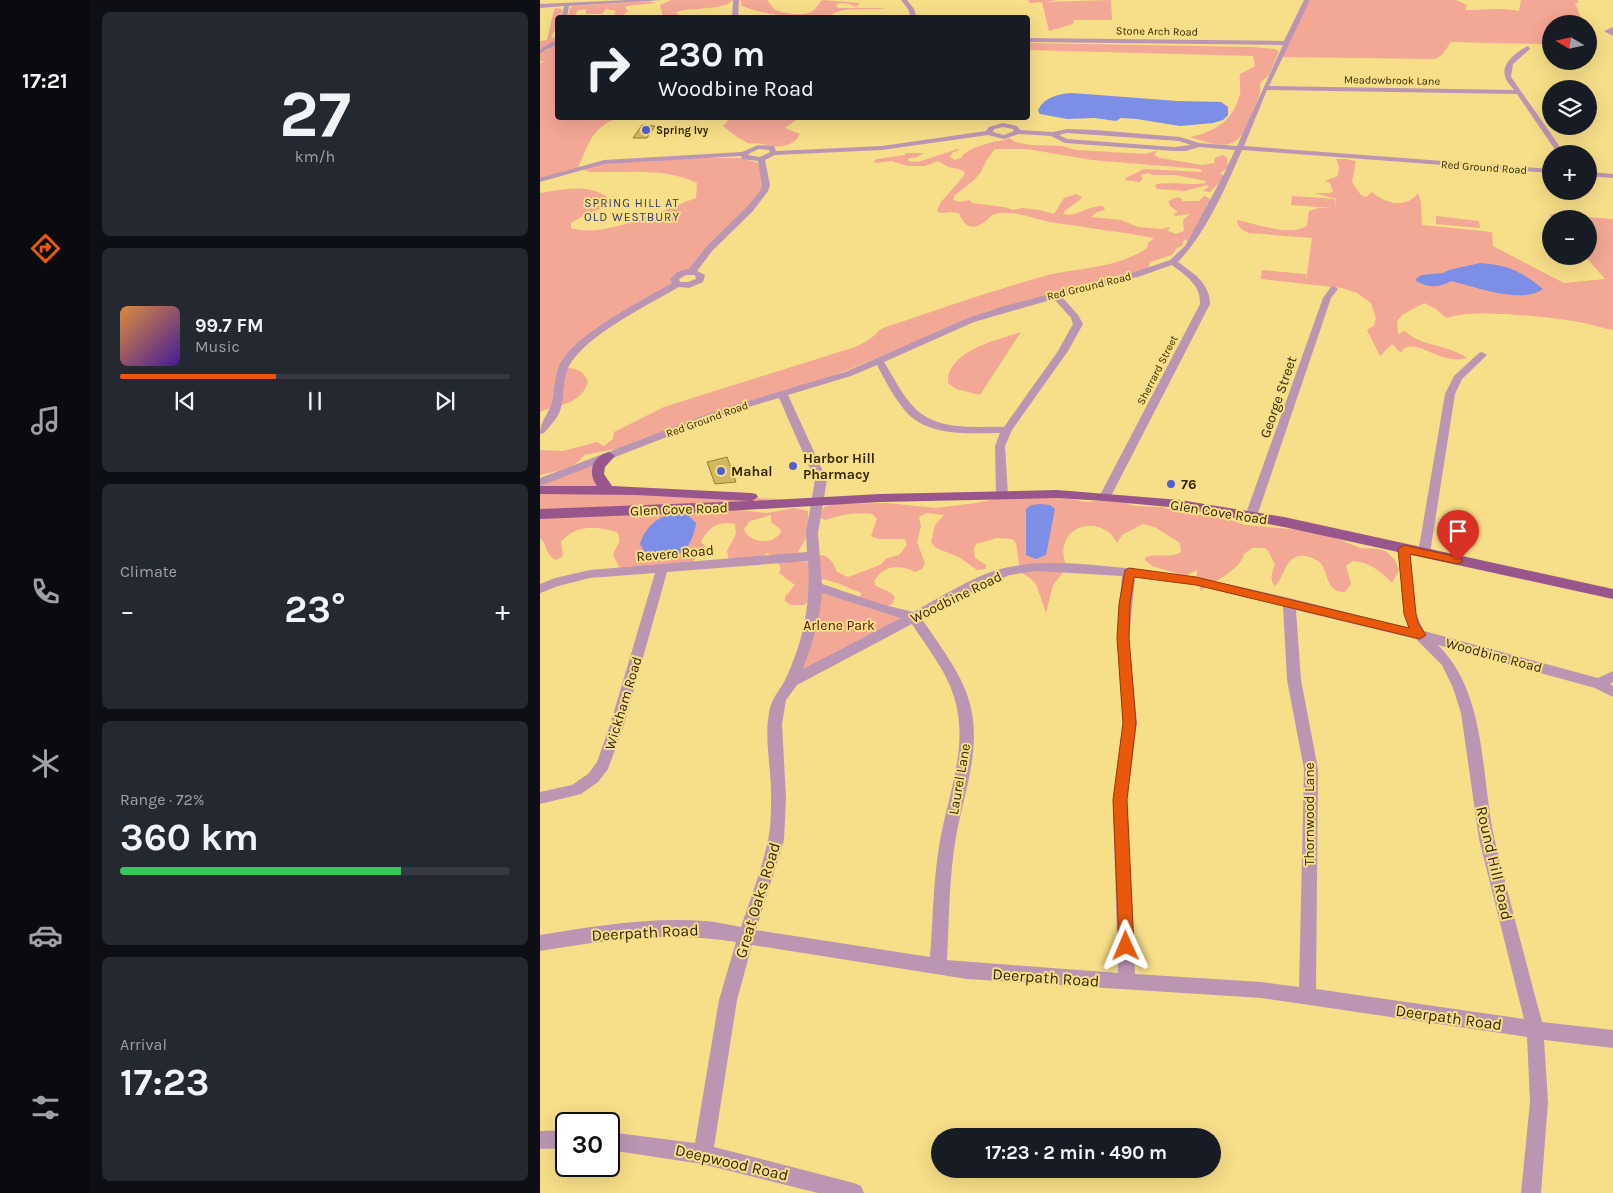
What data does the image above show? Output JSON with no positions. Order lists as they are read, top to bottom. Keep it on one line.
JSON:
{"streets":{"main road":["Glen Cove Road"],"street":["Stone Arch Road","Meadowbrook Lane","Red Ground Road","Sherrard Street","George Street","Revere Road","Woodbine Road","Wickham Road","Laurel Lane","Thornwood Lane","Round Hill Road","Great Oaks Road","Deerpath Road","Deepwood Road"]},"crossings":[["Red Ground Road","Sherrard Street"],["Red Ground Road","Glen Cove Road"],["Red Ground Road","Great Oaks Road"],["Sherrard Street","Glen Cove Road"],["George Street","Glen Cove Road"],["Glen Cove Road","Round Hill Road"],["Glen Cove Road","Great Oaks Road"],["Revere Road","Wickham Road"],["Revere Road","Great Oaks Road"],["Woodbine Road","Laurel Lane"],["Woodbine Road","Thornwood Lane"],["Woodbine Road","Round Hill Road"],["Woodbine Road","Great Oaks Road"],["Laurel Lane","Deerpath Road"],["Thornwood Lane","Deerpath Road"],["Round Hill Road","Deerpath Road"],["Great Oaks Road","Deerpath Road"],["Great Oaks Road","Deepwood Road"]],"districts":["SPRING HILL AT OLD WESTBURY"],"parks":["Arlene Park"],"places":["Spring Ivy","Harbor Hill Pharmacy","Mahal","76"],"north":"left","page":{"tabs":"17:21","tile":[["27","km/h"],"Climate",["Range · 72%","360 km"],["Arrival","17:23"]],"map_buttons":["+","−"],"turn":["230 m","Woodbine Road"],"song":["99.7 FM","Music"],"heat":["−","23°","+"],"limit":"30","trip":"17:23 · 2 min · 490 m"}}
